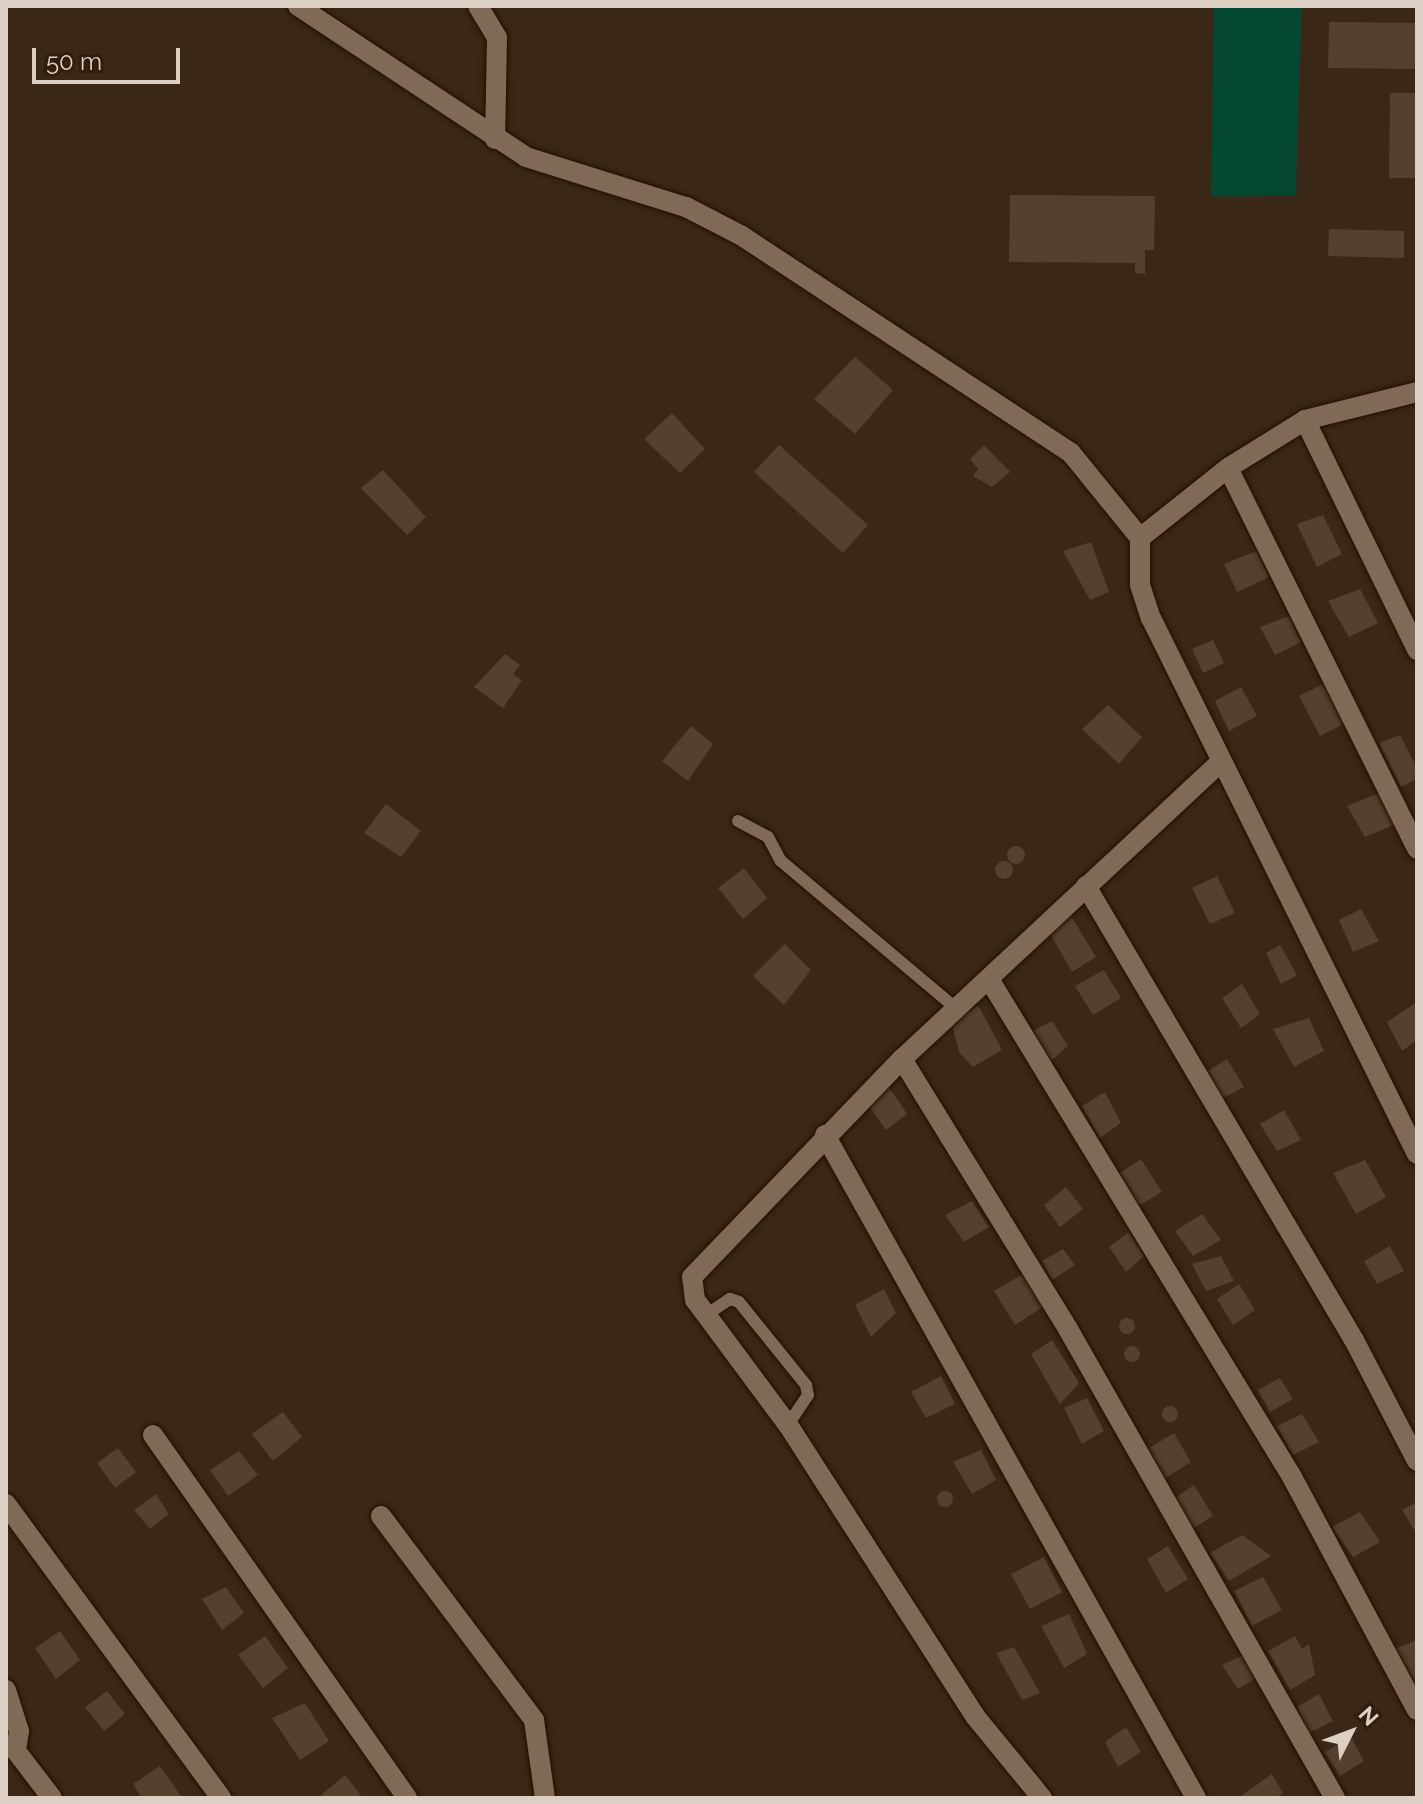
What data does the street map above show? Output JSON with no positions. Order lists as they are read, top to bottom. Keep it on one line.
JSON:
{"scale_bar":"50 m","north":"top right"}
